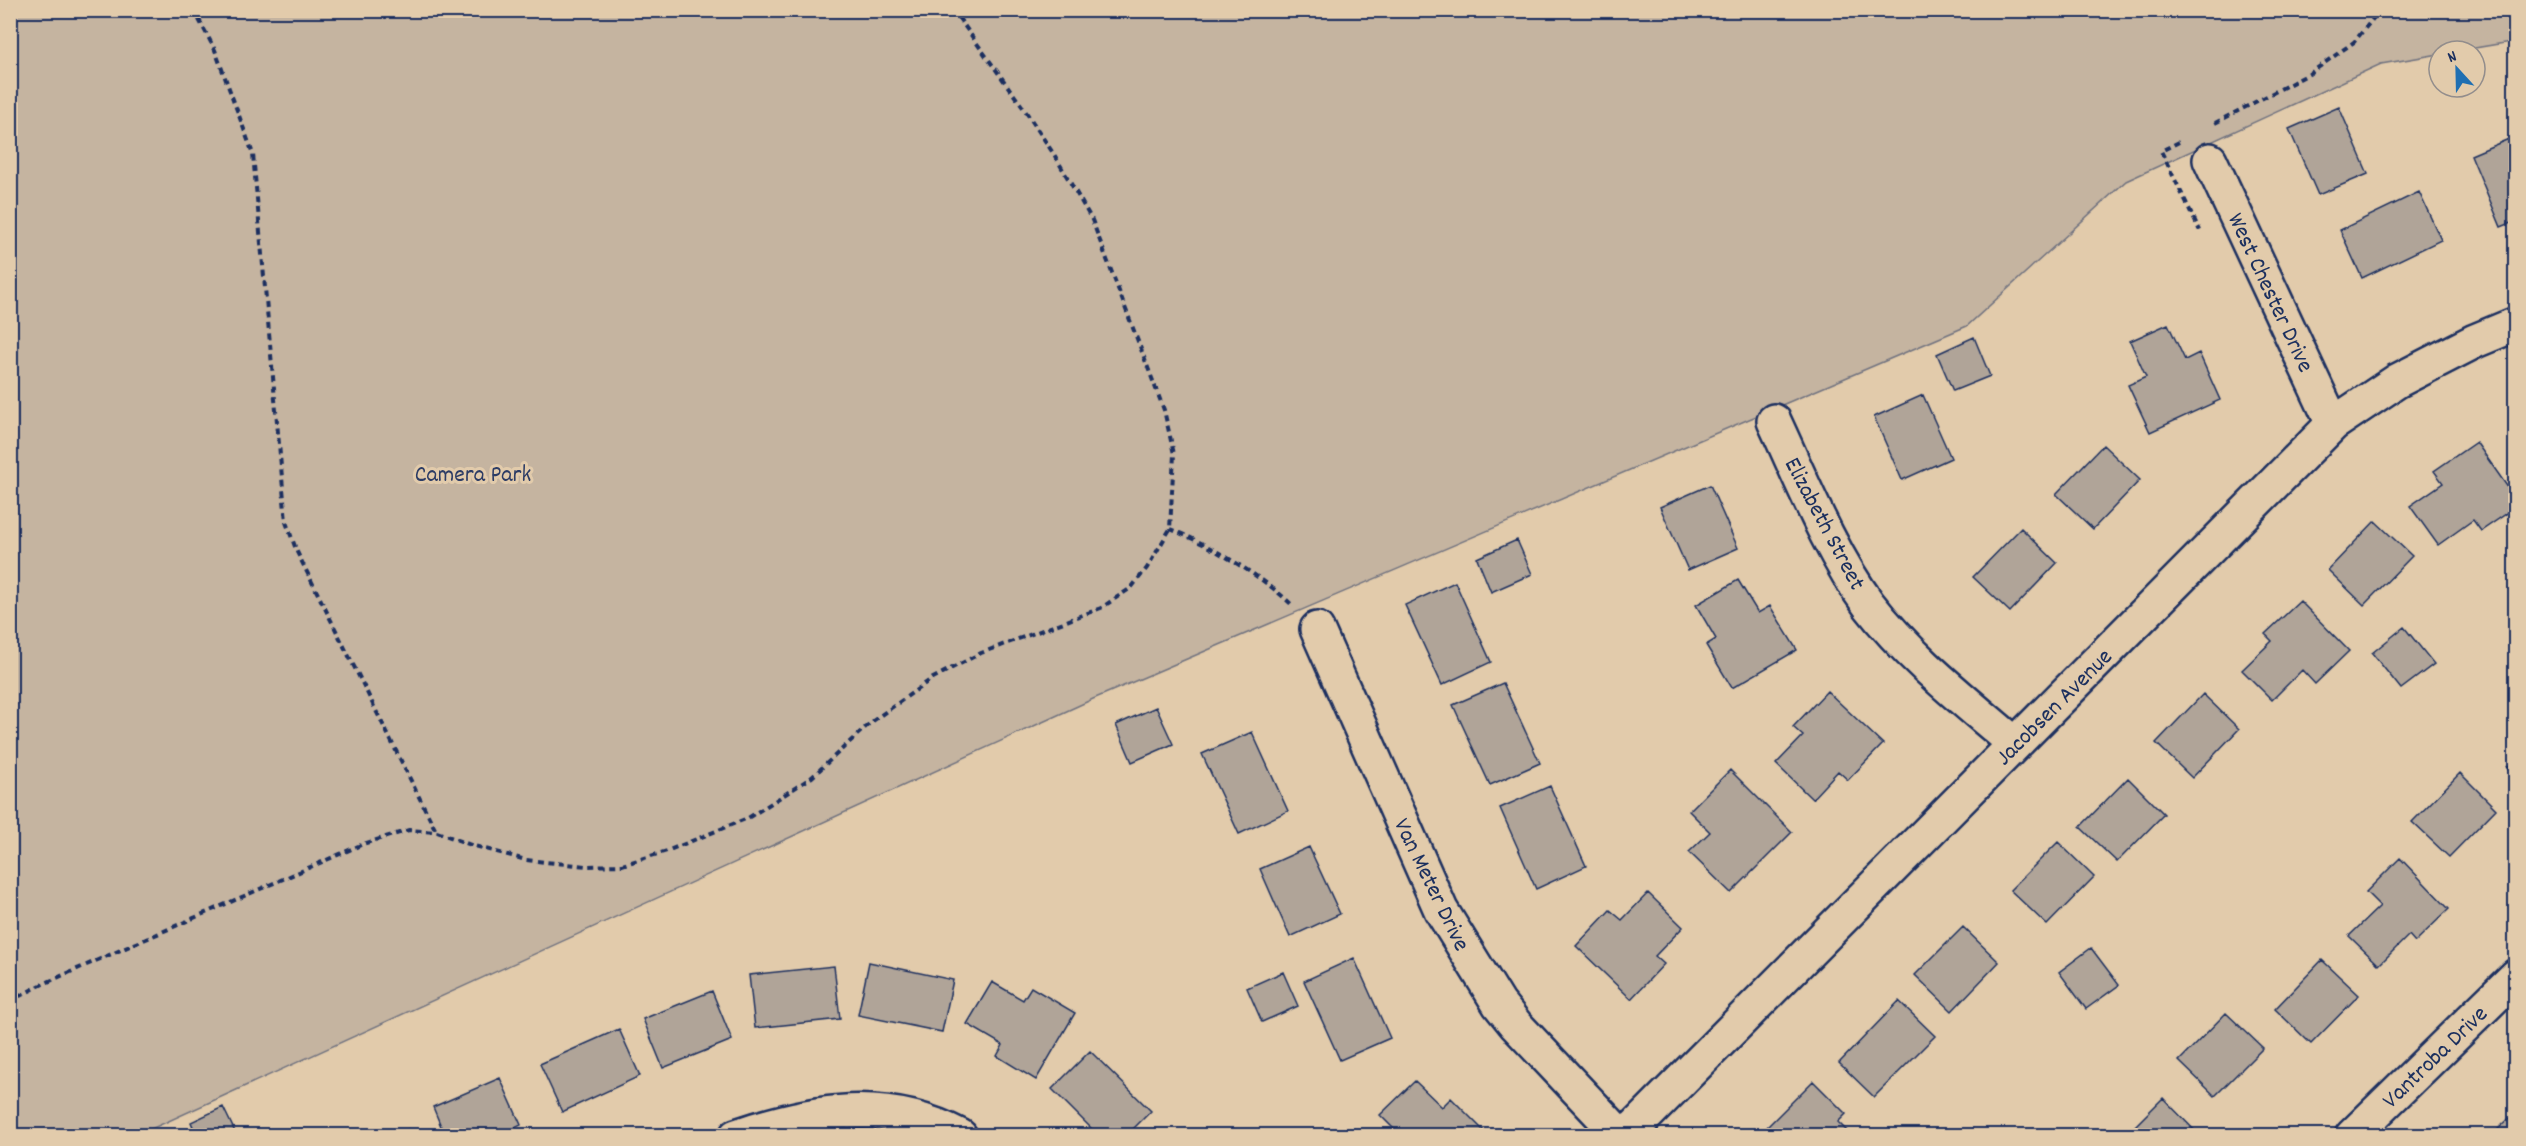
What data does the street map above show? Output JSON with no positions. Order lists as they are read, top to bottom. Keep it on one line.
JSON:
{"streets":{"street":["West Chester Drive","Elizabeth Street","Jacobsen Avenue","Van Meter Drive","Vantroba Drive"]},"crossings":[["West Chester Drive","Jacobsen Avenue"],["Elizabeth Street","Jacobsen Avenue"]],"parks":["Camera Park"],"north":"top"}
